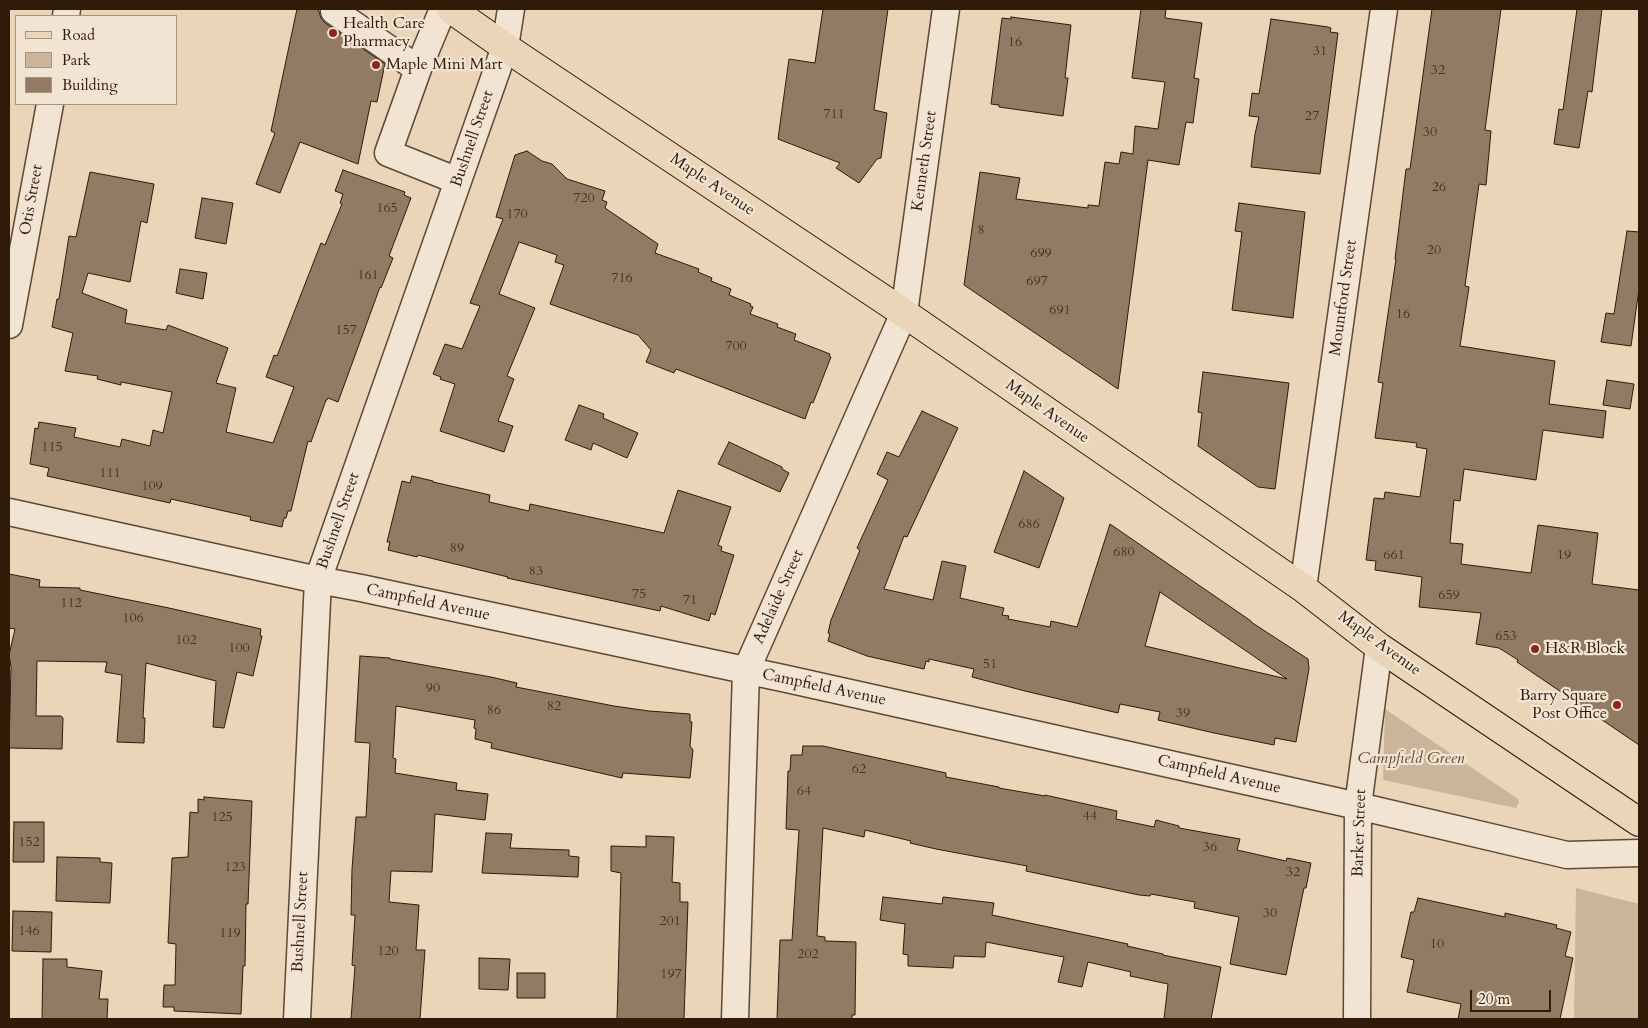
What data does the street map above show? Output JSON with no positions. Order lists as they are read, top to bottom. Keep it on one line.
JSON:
{"streets":{"main road":["Maple Avenue"],"street":["Bushnell Street","Kenneth Street","Otis Street","Mountford Street","Adelaide Street","Campfield Avenue","Barker Street"]},"crossings":[["Bushnell Street","Maple Avenue"],["Bushnell Street","Campfield Avenue"],["Kenneth Street","Maple Avenue"],["Kenneth Street","Adelaide Street"],["Maple Avenue","Mountford Street"],["Maple Avenue","Adelaide Street"],["Maple Avenue","Barker Street"],["Adelaide Street","Campfield Avenue"],["Campfield Avenue","Barker Street"]],"parks":["Campfield Green"],"places":["Health Care Pharmacy","Maple Mini Mart","H&R Block","Barry Square Post Office"],"house_numbers":["16","31","32","711","27","30","26","720","165","170","8","20","699","161","716","697","691","16","157","700","115","111","109","686","89","680","661","19","83","75","659","71","112","106","653","102","100","51","90","82","86","39","62","64","44","125","152","36","123","32","30","201","146","119","10","120","202","197"],"legend":["Road","Park","Building"],"scale_bar":"20 m"}
